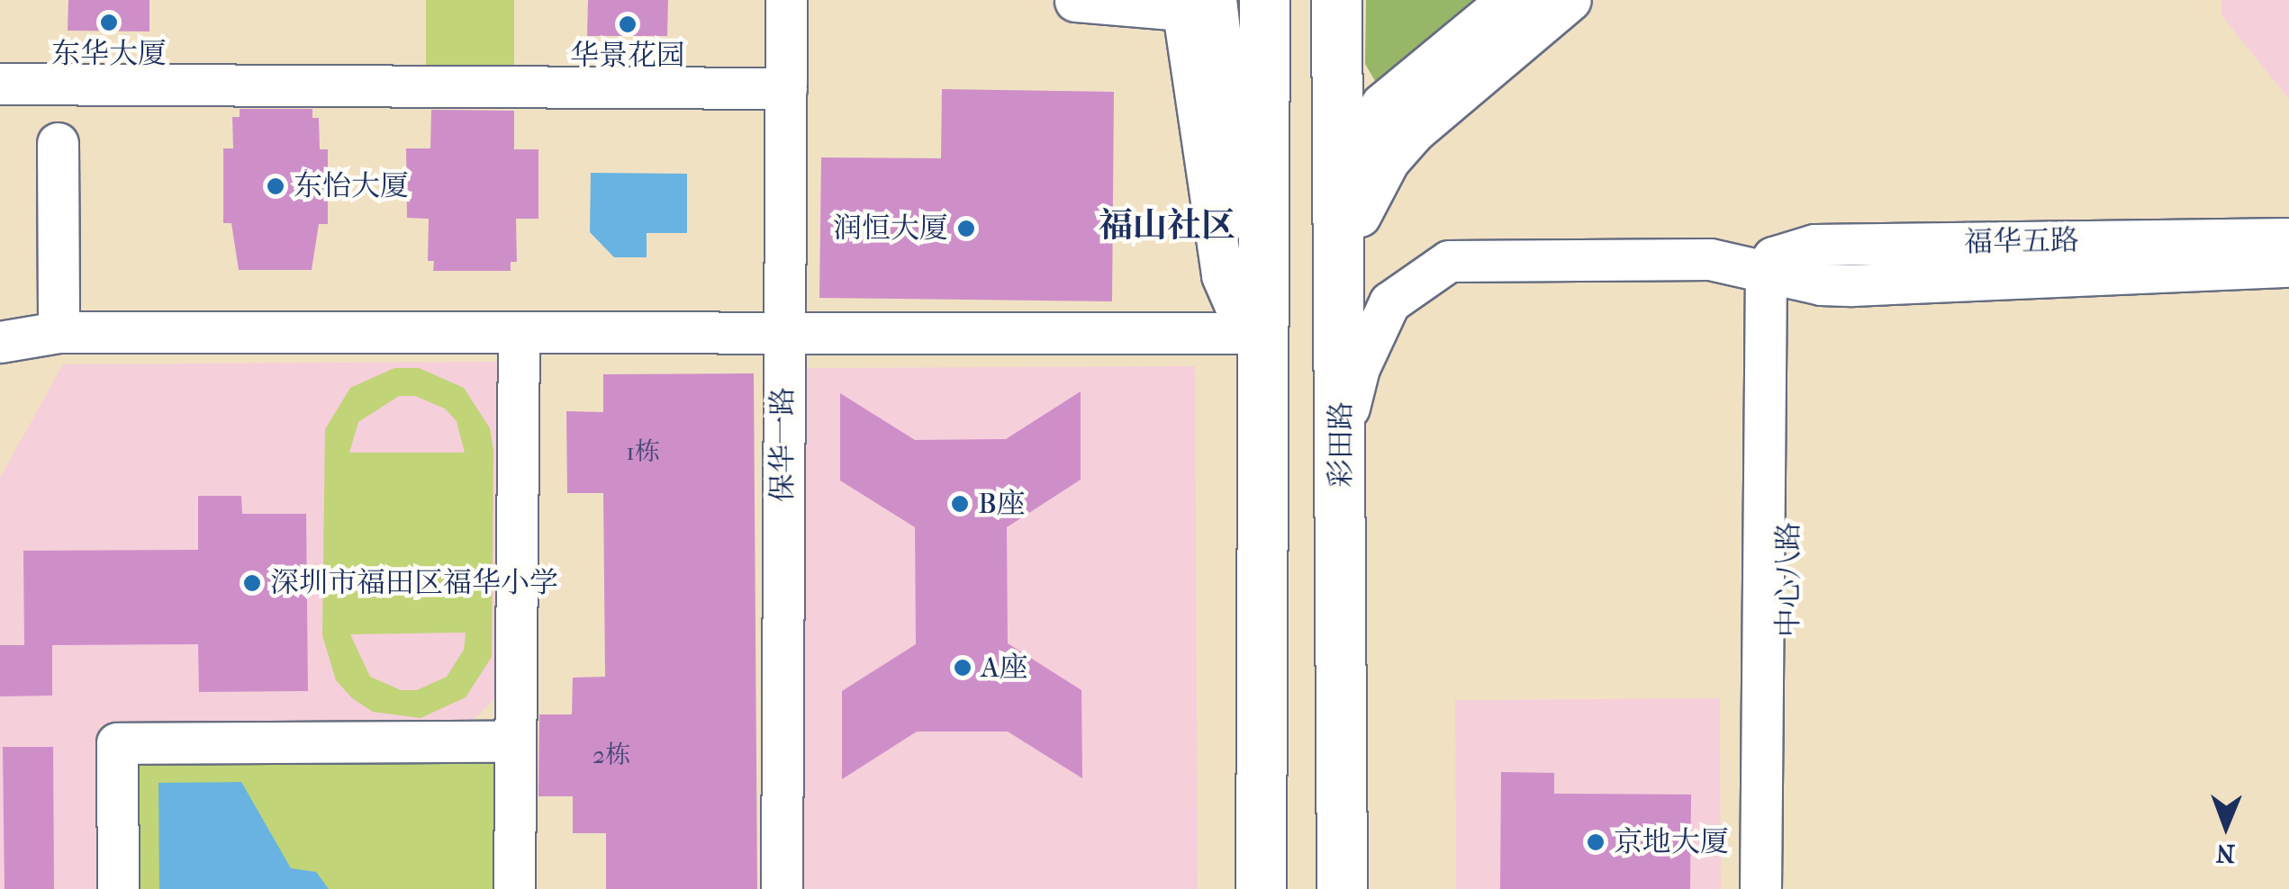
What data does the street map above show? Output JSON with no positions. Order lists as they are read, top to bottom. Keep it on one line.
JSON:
{"streets":{"main road":["彩田路"],"street":["福华五路","保华一路","中心八路"]},"crossings":[["福华五路","彩田路"],["福华五路","中心八路"]],"districts":["福山社区"],"places":["东华大厦","华景花园","东怡大厦","润恒大厦","B座","深圳市福田区福华小学","A座","京地大厦"],"house_numbers":["1栋","2栋"],"north":"bottom"}
